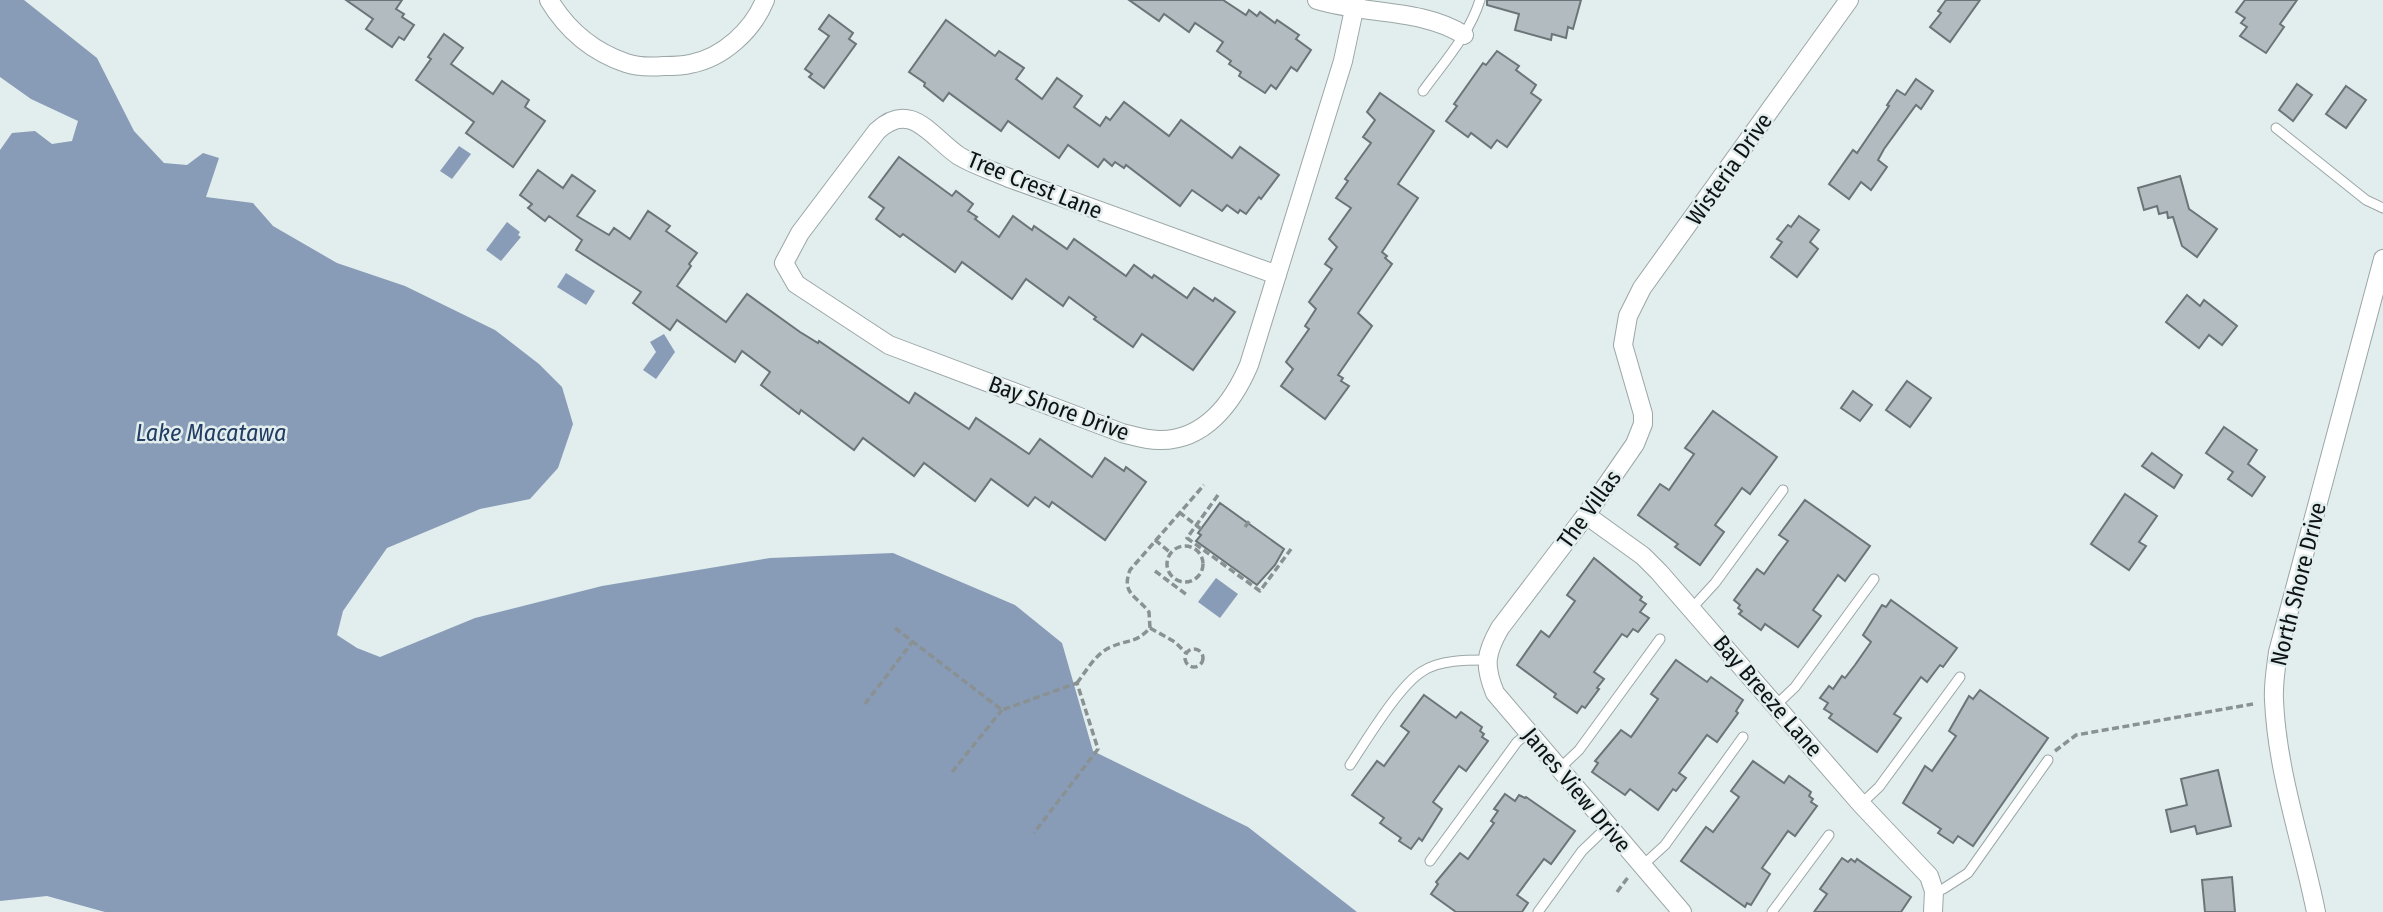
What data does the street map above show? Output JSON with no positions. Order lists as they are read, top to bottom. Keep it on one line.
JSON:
{"streets":{"street":["Wisteria Drive","Tree Crest Lane","Bay Shore Drive","The Villas","North Shore Drive","Bay Breeze Lane","Janes View Drive"]},"crossings":[["Wisteria Drive","The Villas"],["Tree Crest Lane","Bay Shore Drive"],["The Villas","Bay Breeze Lane"],["The Villas","Janes View Drive"]],"water":["Lake Macatawa"]}
